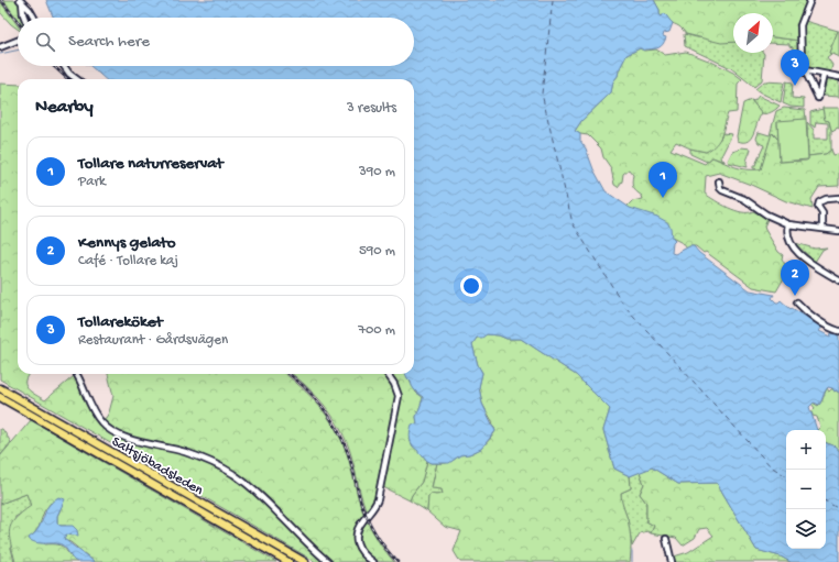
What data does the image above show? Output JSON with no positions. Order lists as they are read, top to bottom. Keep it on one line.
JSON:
{"streets":{"highway":["Saltsjöbadsleden"]},"north":"top right","page":{"search":"Search here","pins":["3","1","2"],"heading":["Nearby","3 results"],"list":[{"mark":"1","name":"Tollare naturreservat","note":"Park","value":"390 m"},{"mark":"2","name":"Kennys gelato","note":"Café · Tollare kaj","value":"590 m"},{"mark":"3","name":"Tollareköket","note":"Restaurant · Gårdsvägen","value":"700 m"}],"map_buttons":["+","−"]}}
